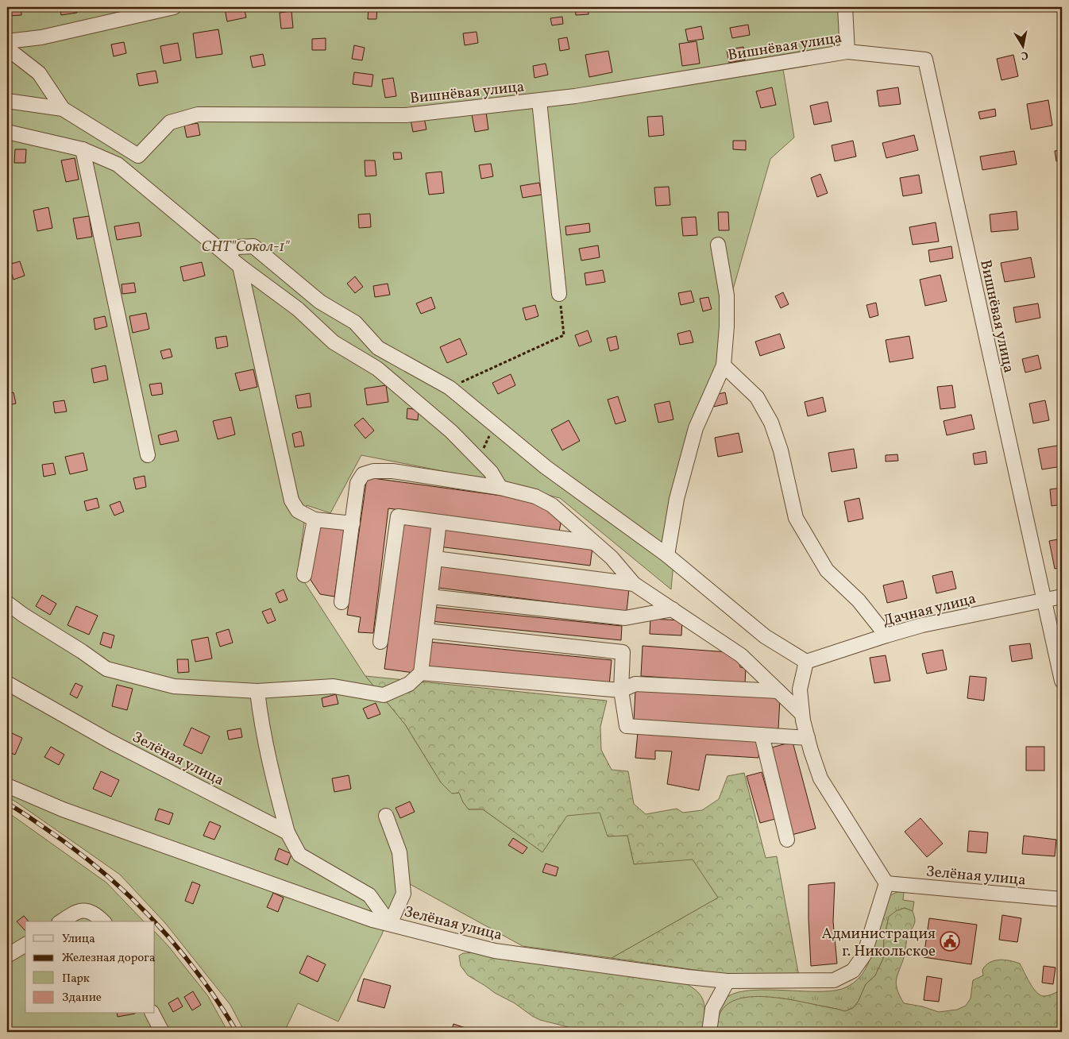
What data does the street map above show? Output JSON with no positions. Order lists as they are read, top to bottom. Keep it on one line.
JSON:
{"streets":{"street":["Вишнёвая улица","Дачная улица","Зелёная улица"]},"crossings":[["Вишнёвая улица","Дачная улица"]],"parks":["СНТ\"Сокол-1\""],"places":{"public building":["Администрация г. Никольское"]},"legend":["Улица","Железная дорога","Парк","Здание"],"north":"bottom"}
